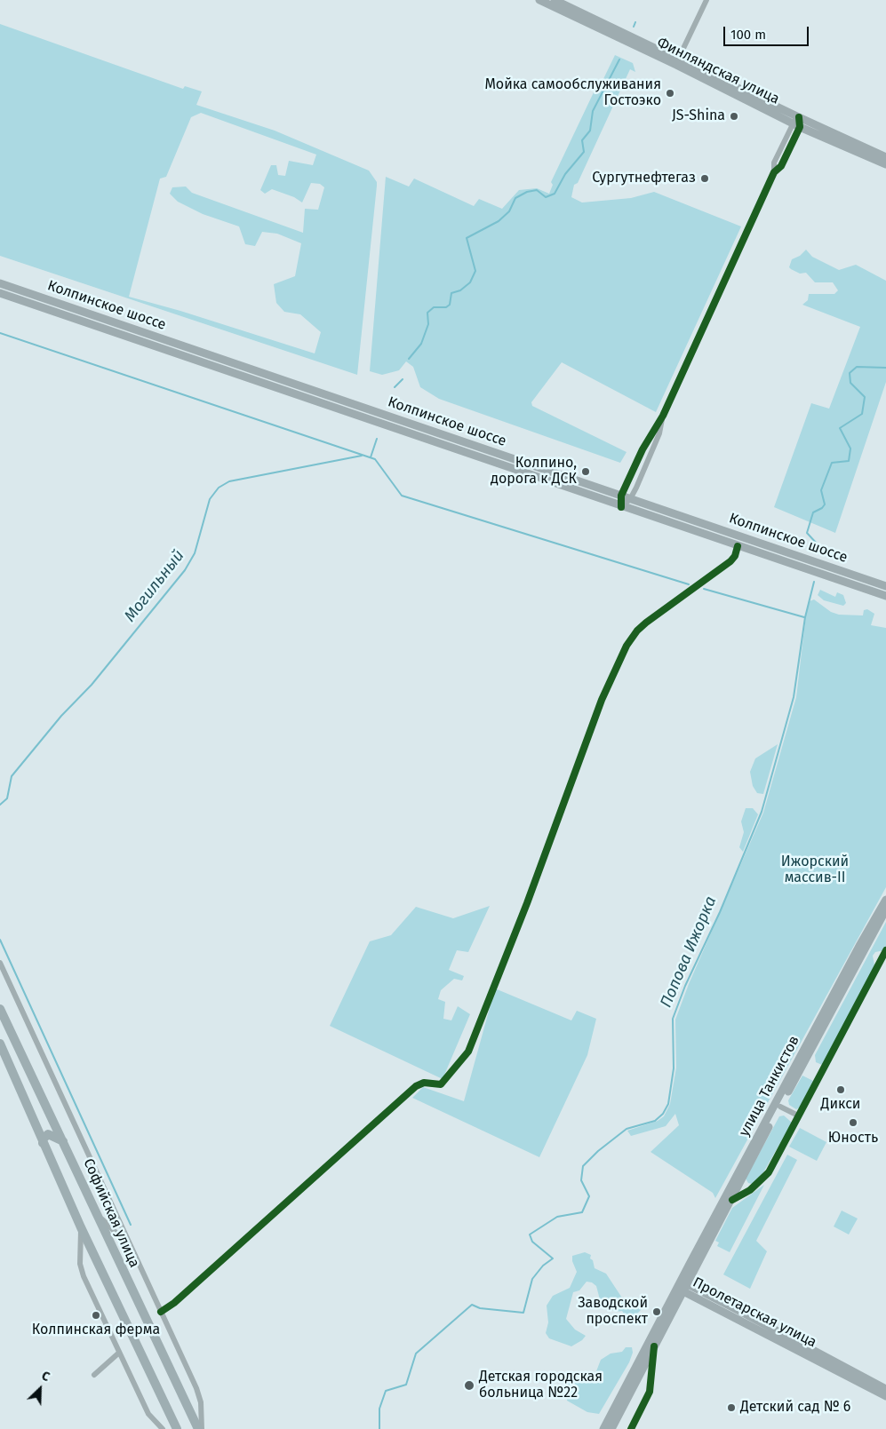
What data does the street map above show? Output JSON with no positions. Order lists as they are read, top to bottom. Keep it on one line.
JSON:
{"streets":{"main road":["Финляндская улица","Колпинское шоссе","улица Танкистов","Софийская улица","Пролетарская улица"]},"crossings":[["улица Танкистов","Пролетарская улица"]],"water":["Могильный","Попова Ижорка"],"parks":["Ижорский массив-II"],"places":["Мойка самообслуживания Гостоэко","JS-Shina","Сургутнефтегаз","Колпино, дорога к ДСК","Дикси","Юность","Заводской проспект","Колпинская ферма","Детская городская больница №22","Детский сад № 6"],"scale_bar":"100 m","north":"top right"}
